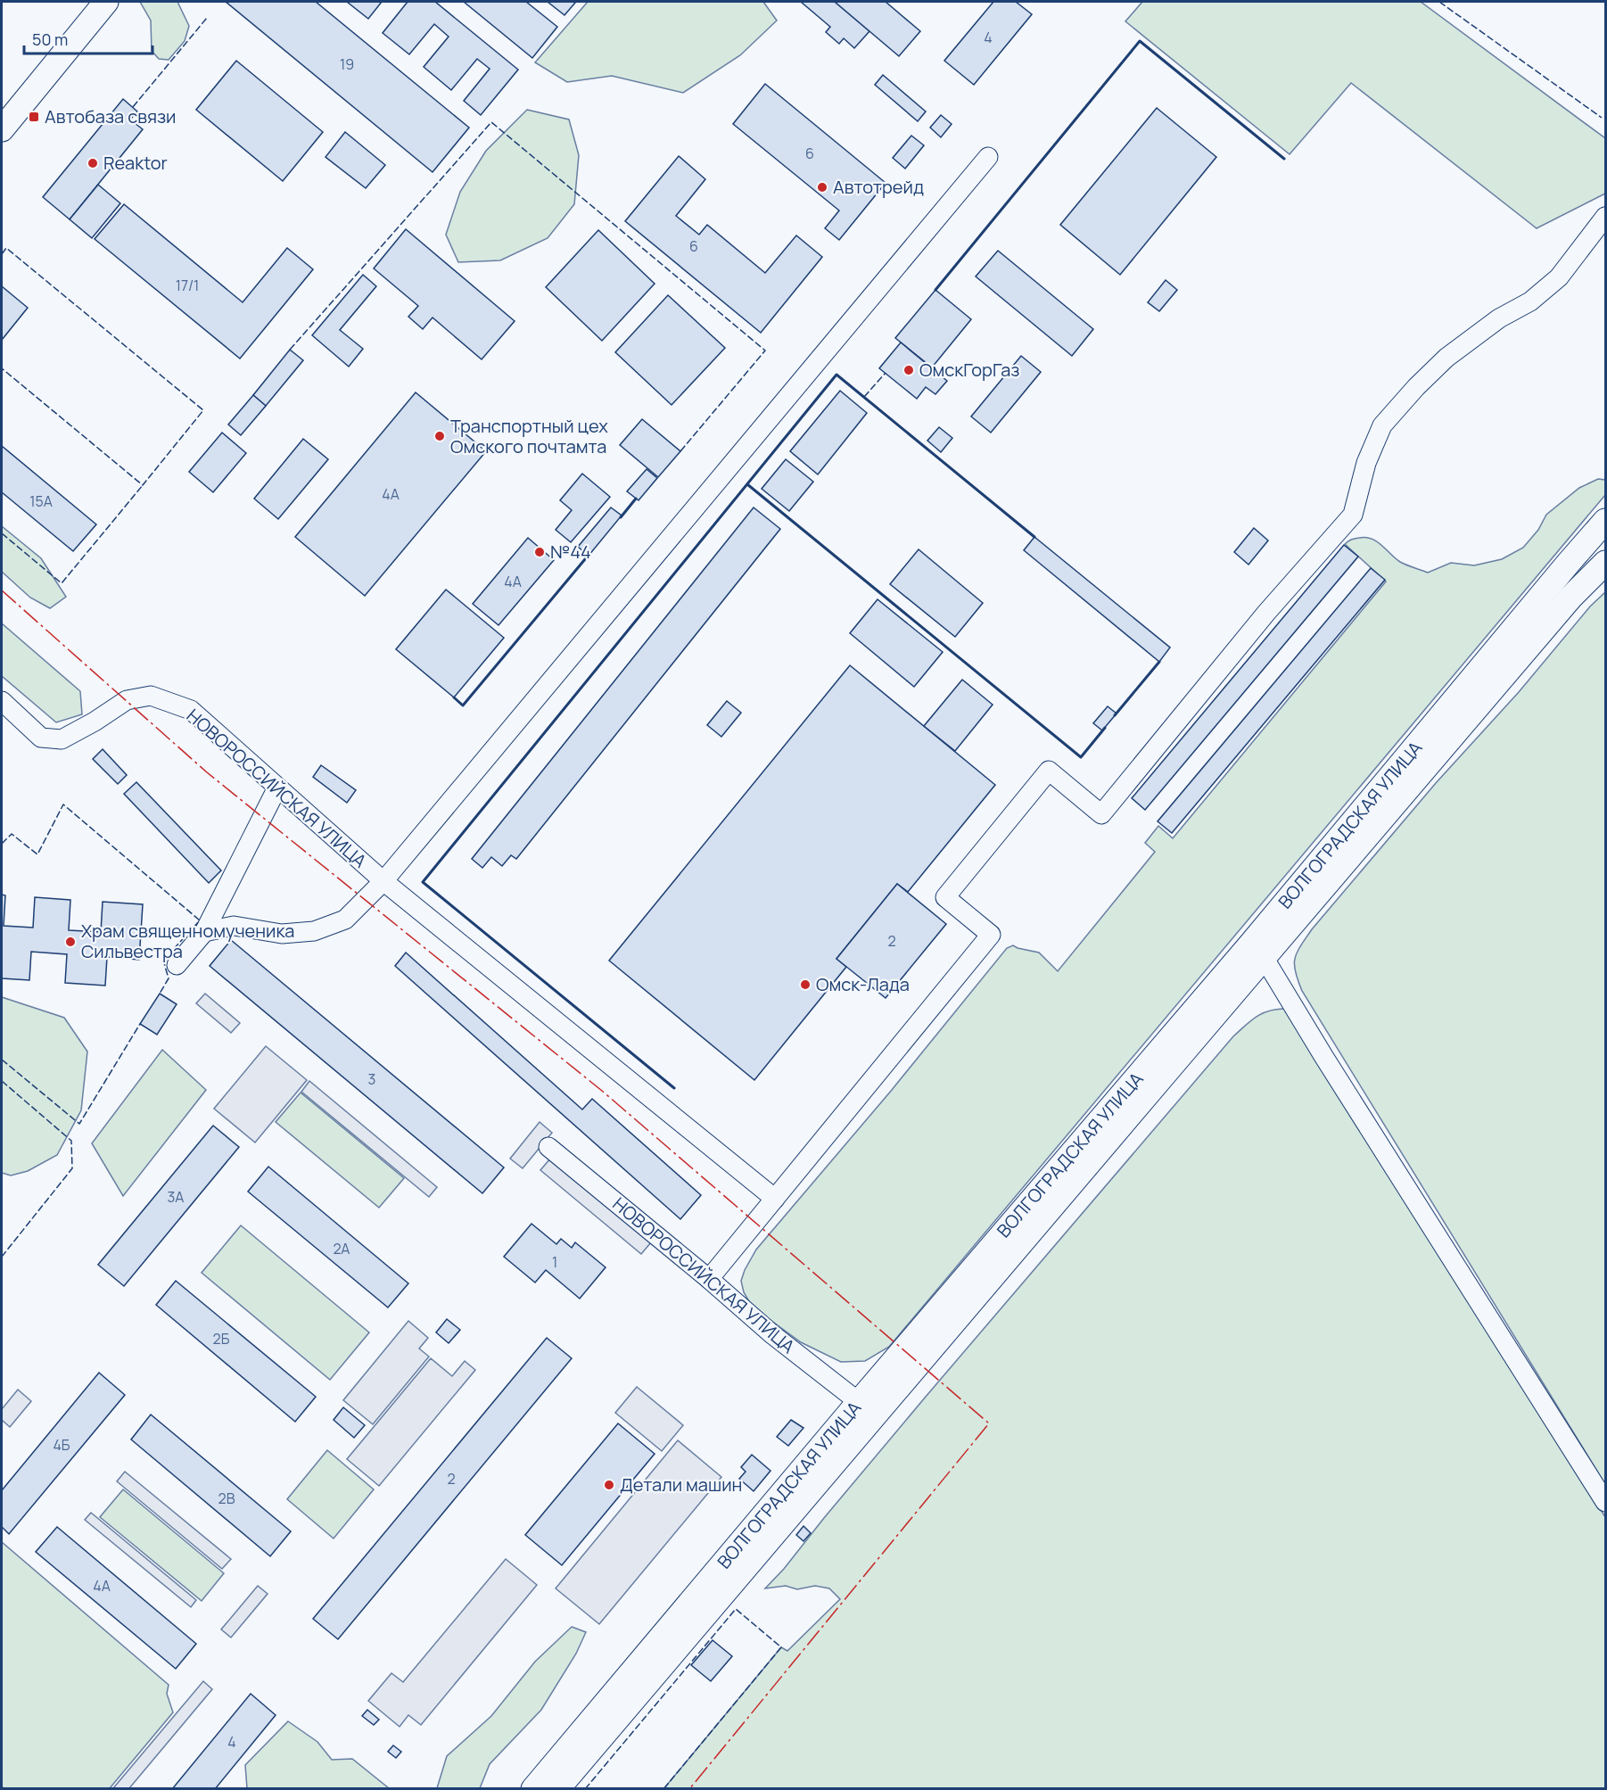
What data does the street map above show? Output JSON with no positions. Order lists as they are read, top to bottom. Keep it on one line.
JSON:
{"streets":{"main road":["ВОЛГОГРАДСКАЯ УЛИЦА"],"street":["НОВОРОССИЙСКАЯ УЛИЦА"]},"crossings":[["НОВОРОССИЙСКАЯ УЛИЦА","ВОЛГОГРАДСКАЯ УЛИЦА"]],"places":{"transit":["Автобаза связи"],"other":["Reaktor","Автотрейд","ОмскГорГаз","Транспортный цех Омского почтамта","№44","Храм священномученика Сильвестра","Омск-Лада","Детали машин"]},"house_numbers":["4","19","6","6","17/1","4А","15А","4А","2","3","3А","2А","1","2Б","4Б","2","2В","4А","4"],"scale_bar":"50 m"}
